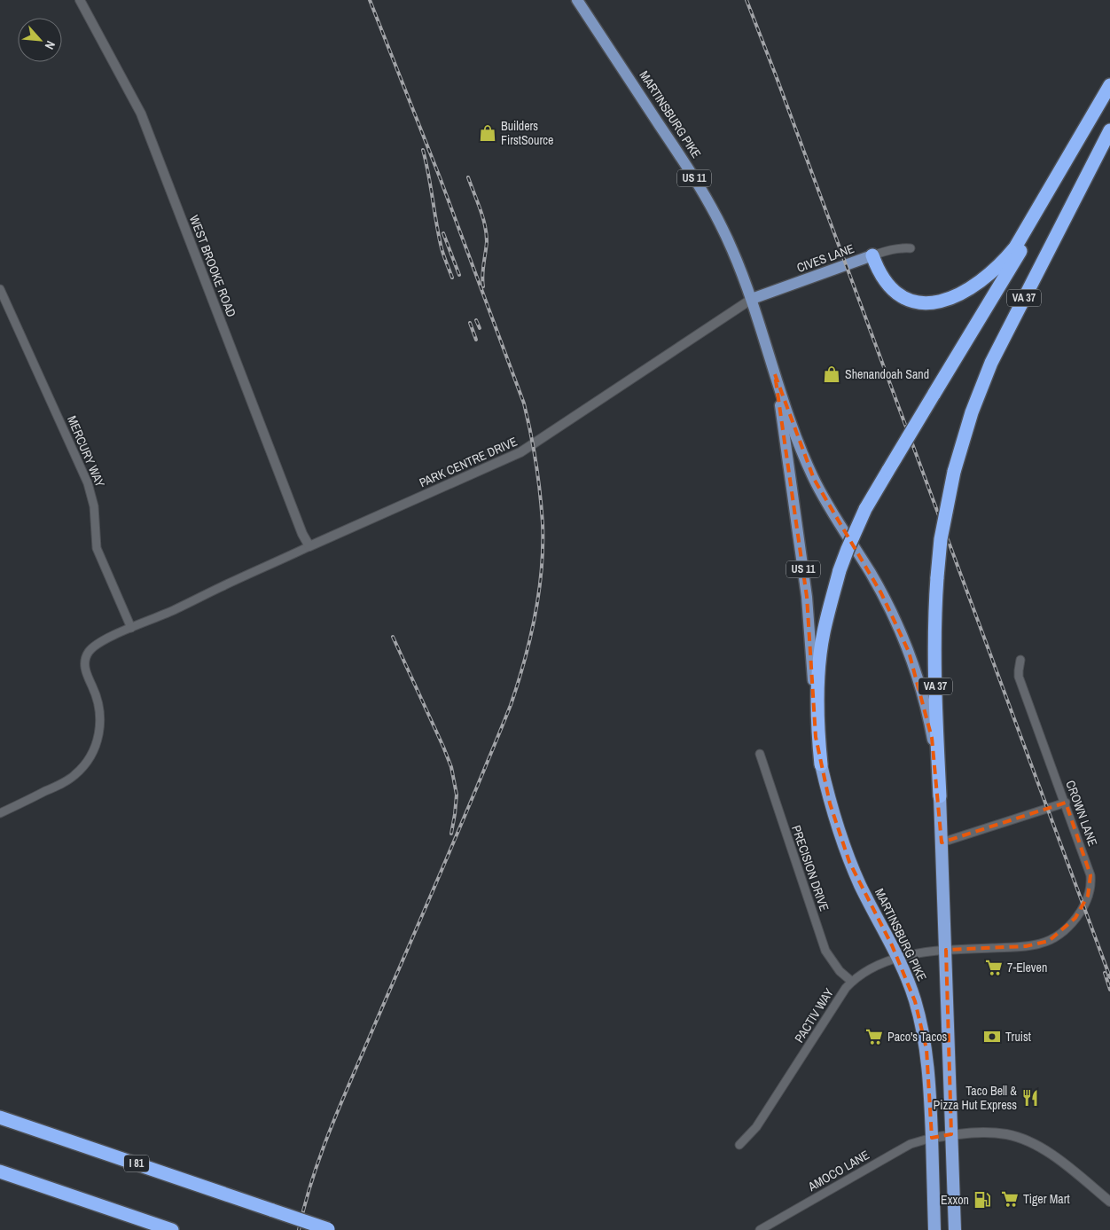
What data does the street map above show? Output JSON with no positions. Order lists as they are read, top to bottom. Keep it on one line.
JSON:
{"streets":{"highway":["MARTINSBURG PIKE","US 11","VA 37","I 81"],"main road":["CIVES LANE"],"street":["WEST BROOKE ROAD","MERCURY WAY","PARK CENTRE DRIVE","CROWN LANE","PRECISION DRIVE","PACTIV WAY","AMOCO LANE"]},"crossings":[["MARTINSBURG PIKE","US 11"],["MARTINSBURG PIKE","CIVES LANE"],["MARTINSBURG PIKE","VA 37"],["MARTINSBURG PIKE","PARK CENTRE DRIVE"],["MARTINSBURG PIKE","CROWN LANE"],["MARTINSBURG PIKE","PACTIV WAY"],["MARTINSBURG PIKE","AMOCO LANE"],["US 11","VA 37"],["CIVES LANE","PARK CENTRE DRIVE"],["WEST BROOKE ROAD","PARK CENTRE DRIVE"],["MERCURY WAY","PARK CENTRE DRIVE"],["CROWN LANE","PACTIV WAY"],["PRECISION DRIVE","PACTIV WAY"]],"places":{"shop":["Builders FirstSource","Shenandoah Sand"],"supermarket":["7-Eleven","Paco's Tacos","Tiger Mart"],"bank":["Truist"],"restaurant":["Taco Bell & Pizza Hut Express"],"fuel station":["Exxon"]},"north":"bottom right"}
